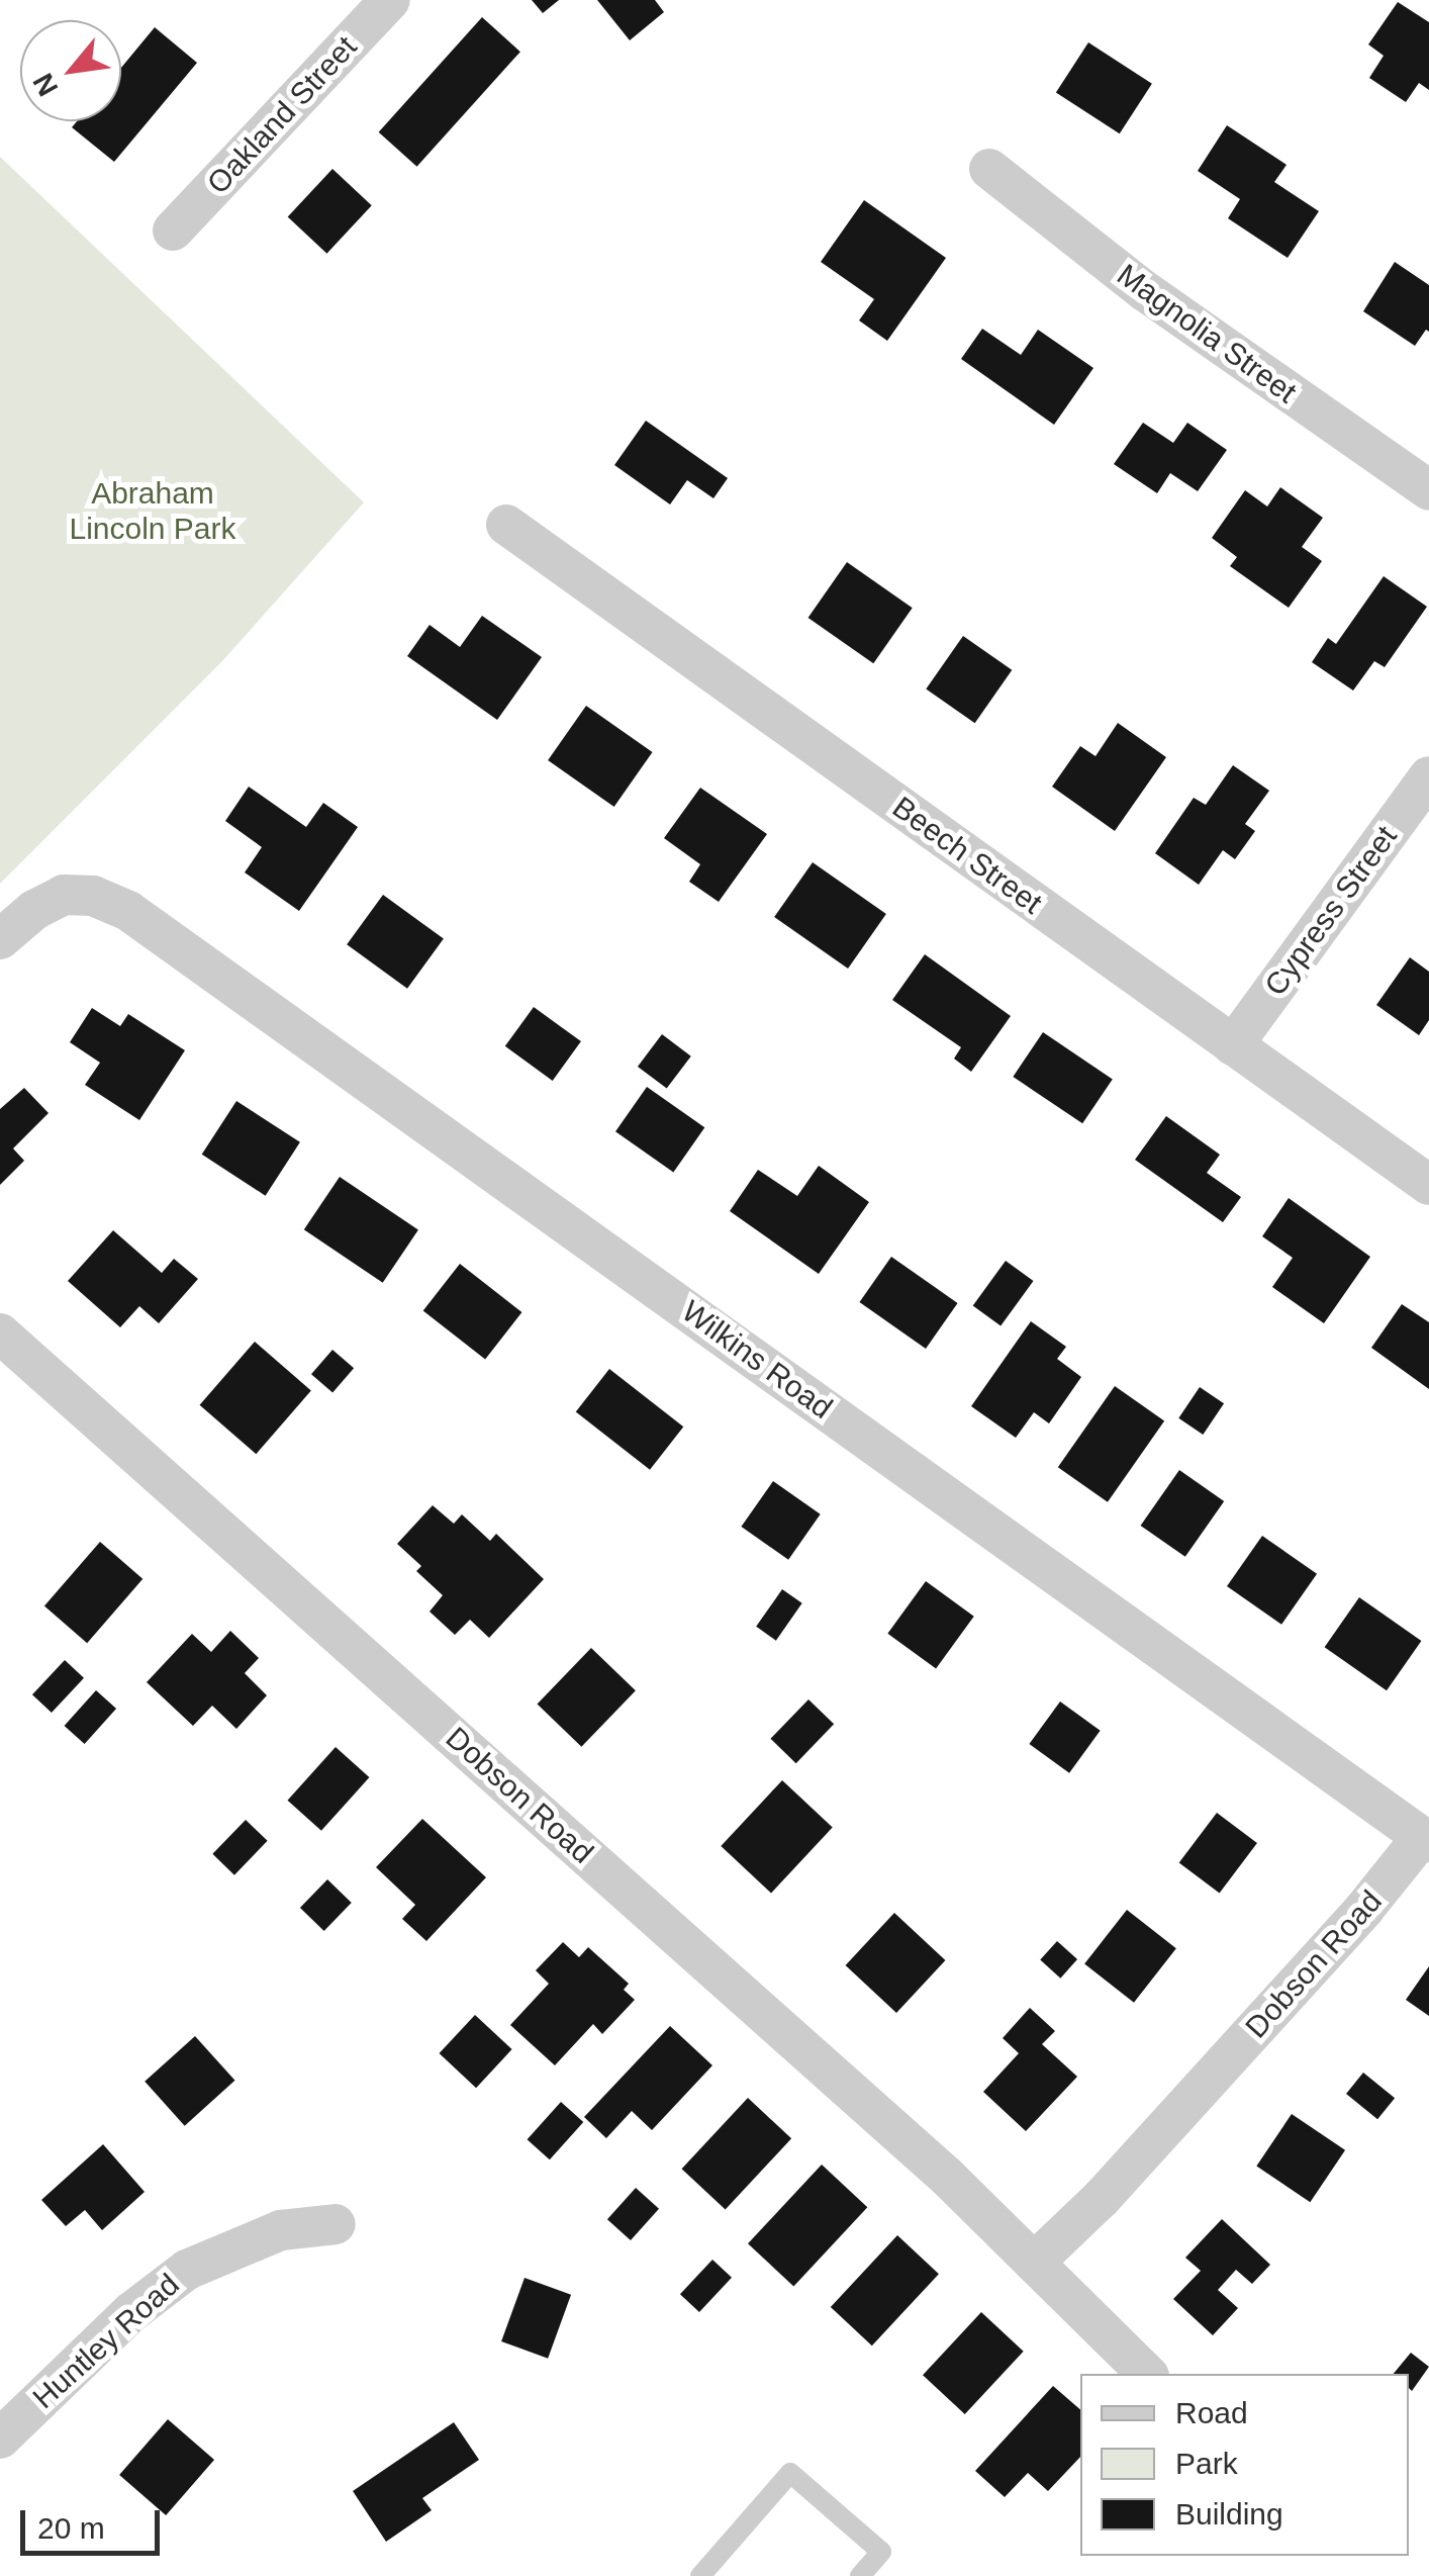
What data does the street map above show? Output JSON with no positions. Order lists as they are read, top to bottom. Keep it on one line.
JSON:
{"streets":{"street":["Oakland Street","Magnolia Street","Beech Street","Cypress Street","Wilkins Road","Dobson Road","Huntley Road"]},"crossings":[["Beech Street","Cypress Street"],["Wilkins Road","Dobson Road"]],"parks":["Abraham Lincoln Park"],"legend":["Road","Park","Building"],"scale_bar":"20 m","north":"bottom left"}
